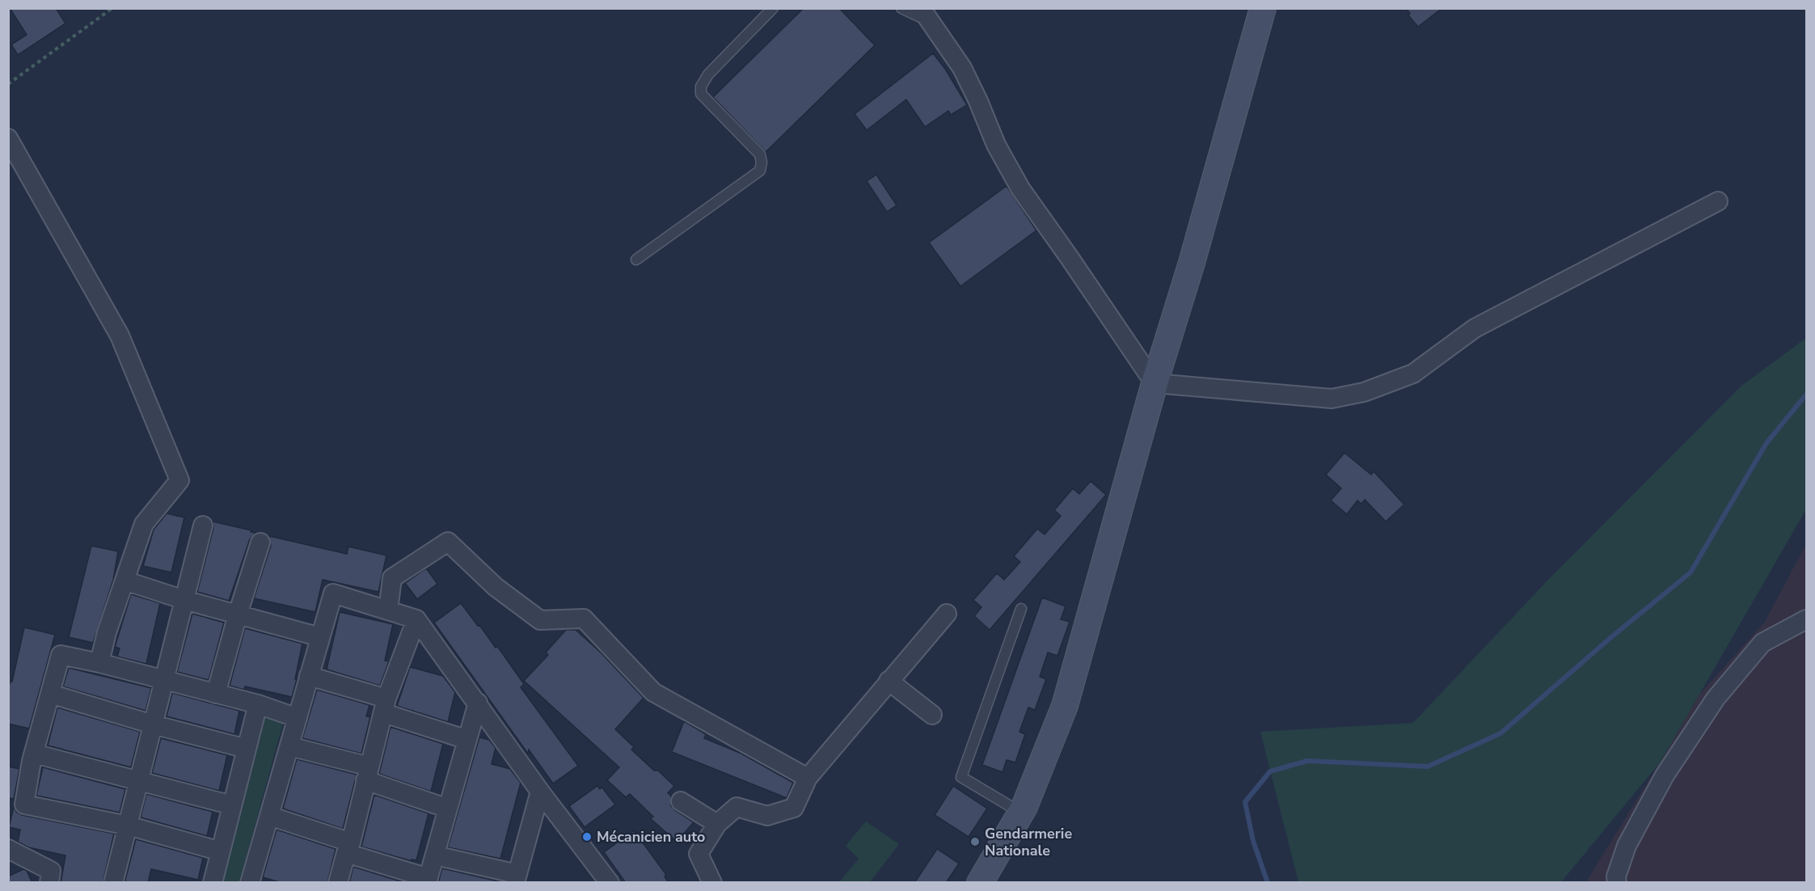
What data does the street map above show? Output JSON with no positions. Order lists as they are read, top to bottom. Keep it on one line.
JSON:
{"places":["Mécanicien auto","Gendarmerie Nationale"]}
